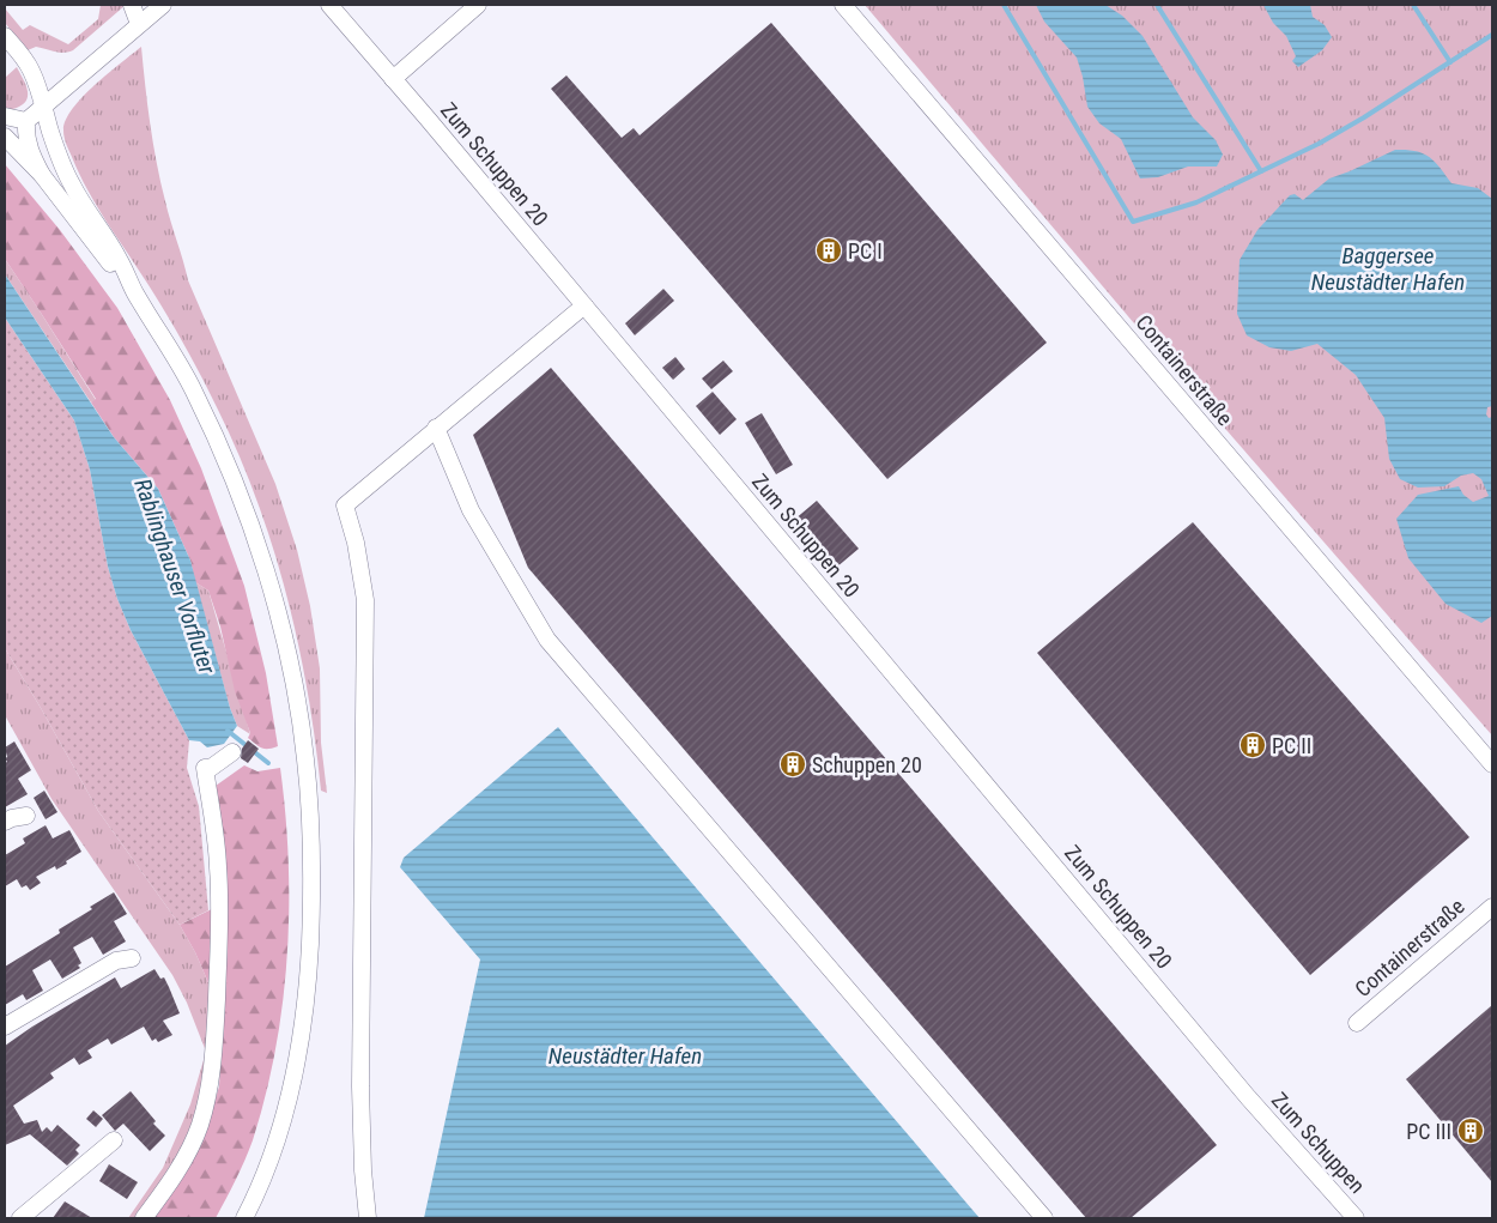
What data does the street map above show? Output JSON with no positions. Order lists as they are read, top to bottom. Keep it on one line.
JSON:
{"streets":{"street":["Zum Schuppen 20","Containerstraße","Zum Schuppen"]},"crossings":[["Zum Schuppen 20","Zum Schuppen"]],"water":["Baggersee Neustädter Hafen","Rablinghauser Vorfluter","Neustädter Hafen"],"places":{"building":["PC I","PC II","Schuppen 20","PC III"]}}
